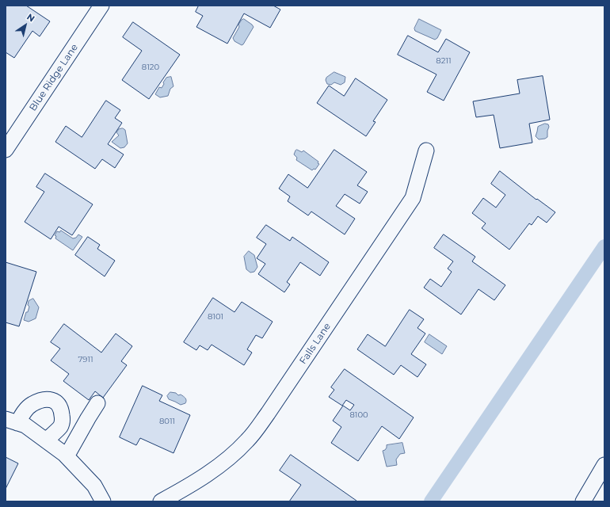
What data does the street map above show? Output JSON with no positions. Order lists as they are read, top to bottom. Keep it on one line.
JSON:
{"streets":{"street":["Blue Ridge Lane","Falls Lane"]},"house_numbers":["8211","8120","8101","7911","8100","8011"],"north":"top right"}
